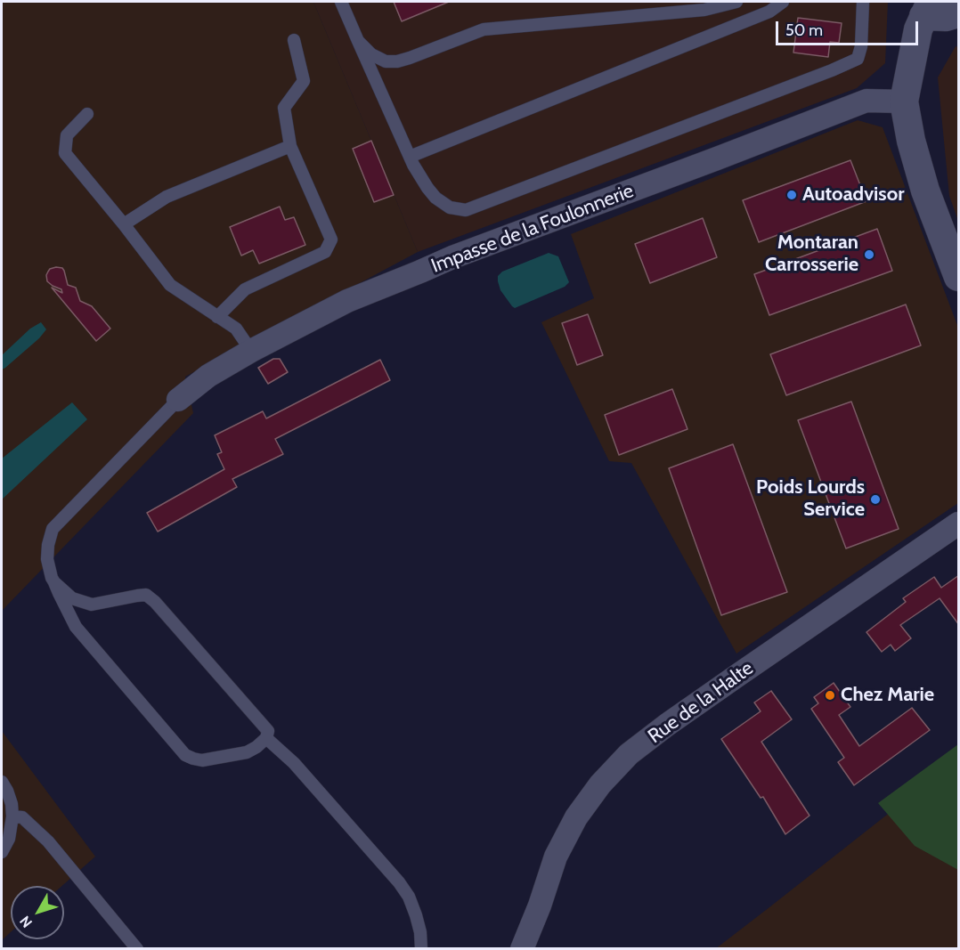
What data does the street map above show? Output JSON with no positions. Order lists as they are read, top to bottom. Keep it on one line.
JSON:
{"streets":{"street":["Impasse de la Foulonnerie","Rue de la Halte"]},"places":["Autoadvisor","Montaran Carrosserie","Poids Lourds Service","Chez Marie"],"scale_bar":"50 m","north":"bottom left"}
